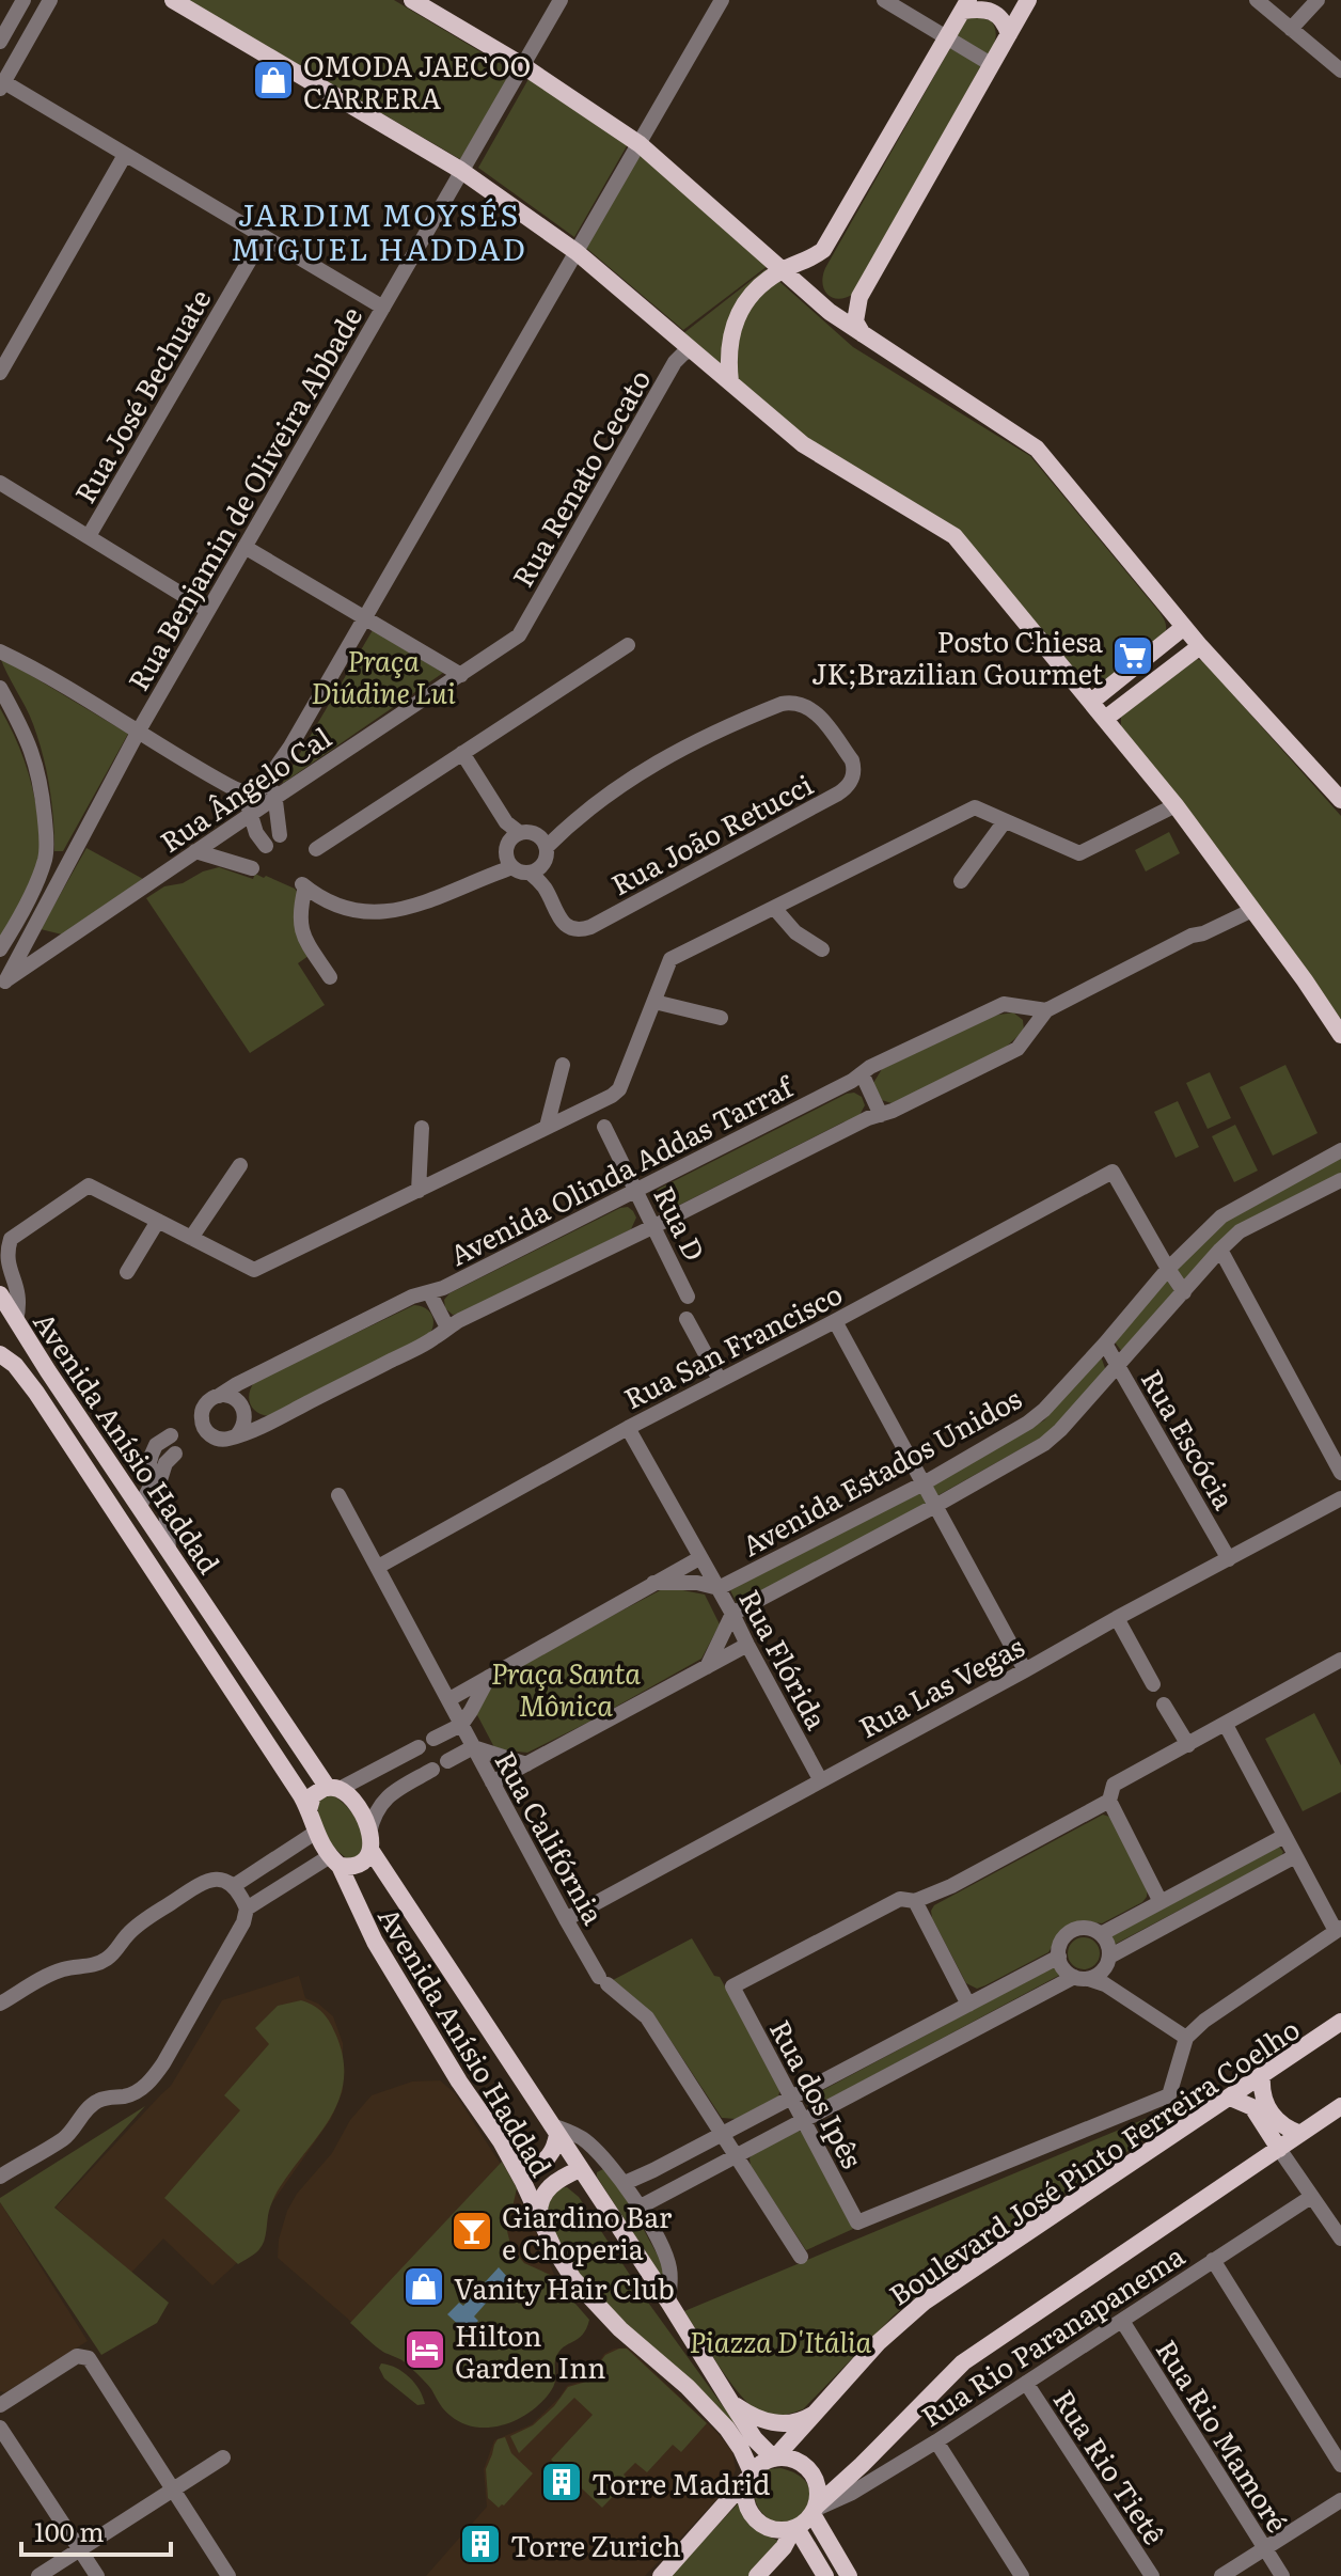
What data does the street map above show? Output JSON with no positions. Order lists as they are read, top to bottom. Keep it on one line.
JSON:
{"streets":{"main road":["Avenida Anísio Haddad","Boulevard José Pinto Ferreira Coelho"],"street":["Rua José Bechuate","Rua Renato Cecato","Rua Benjamin de Oliveira Abbade","Rua Ângelo Cal","Rua João Retucci","Avenida Olinda Addas Tarraf","Rua D","Rua San Francisco","Rua Escócia","Avenida Estados Unidos","Rua Flórida","Rua Las Vegas","Rua Califórnia","Rua dos Ipês","Rua Rio Paranapanema","Rua Rio Mamoré","Rua Rio Tietê"]},"crossings":[["Rua Renato Cecato","Rua Ângelo Cal"],["Rua Benjamin de Oliveira Abbade","Rua Ângelo Cal"],["Avenida Olinda Addas Tarraf","Rua D"],["Rua San Francisco","Avenida Estados Unidos"],["Rua San Francisco","Rua Flórida"],["Rua San Francisco","Rua Califórnia"],["Rua Escócia","Avenida Estados Unidos"],["Rua Escócia","Rua Las Vegas"],["Avenida Anísio Haddad","Boulevard José Pinto Ferreira Coelho"],["Avenida Anísio Haddad","Rua Rio Paranapanema"],["Avenida Estados Unidos","Rua Flórida"],["Rua Flórida","Rua Las Vegas"],["Rua Las Vegas","Rua Califórnia"],["Boulevard José Pinto Ferreira Coelho","Rua Rio Paranapanema"],["Rua Rio Paranapanema","Rua Rio Mamoré"],["Rua Rio Paranapanema","Rua Rio Tietê"]],"districts":["JARDIM MOYSÉS MIGUEL HADDAD"],"parks":["Praça Diúdine Lui","Praça Santa Mônica","Piazza D'Itália"],"places":{"shop":["OMODA JAECOO CARRERA","Vanity Hair Club"],"supermarket":["Posto Chiesa JK;Brazilian Gourmet"],"bar":["Giardino Bar e Choperia"],"hotel":["Hilton Garden Inn"],"building":["Torre Madrid","Torre Zurich"]},"scale_bar":"100 m"}
